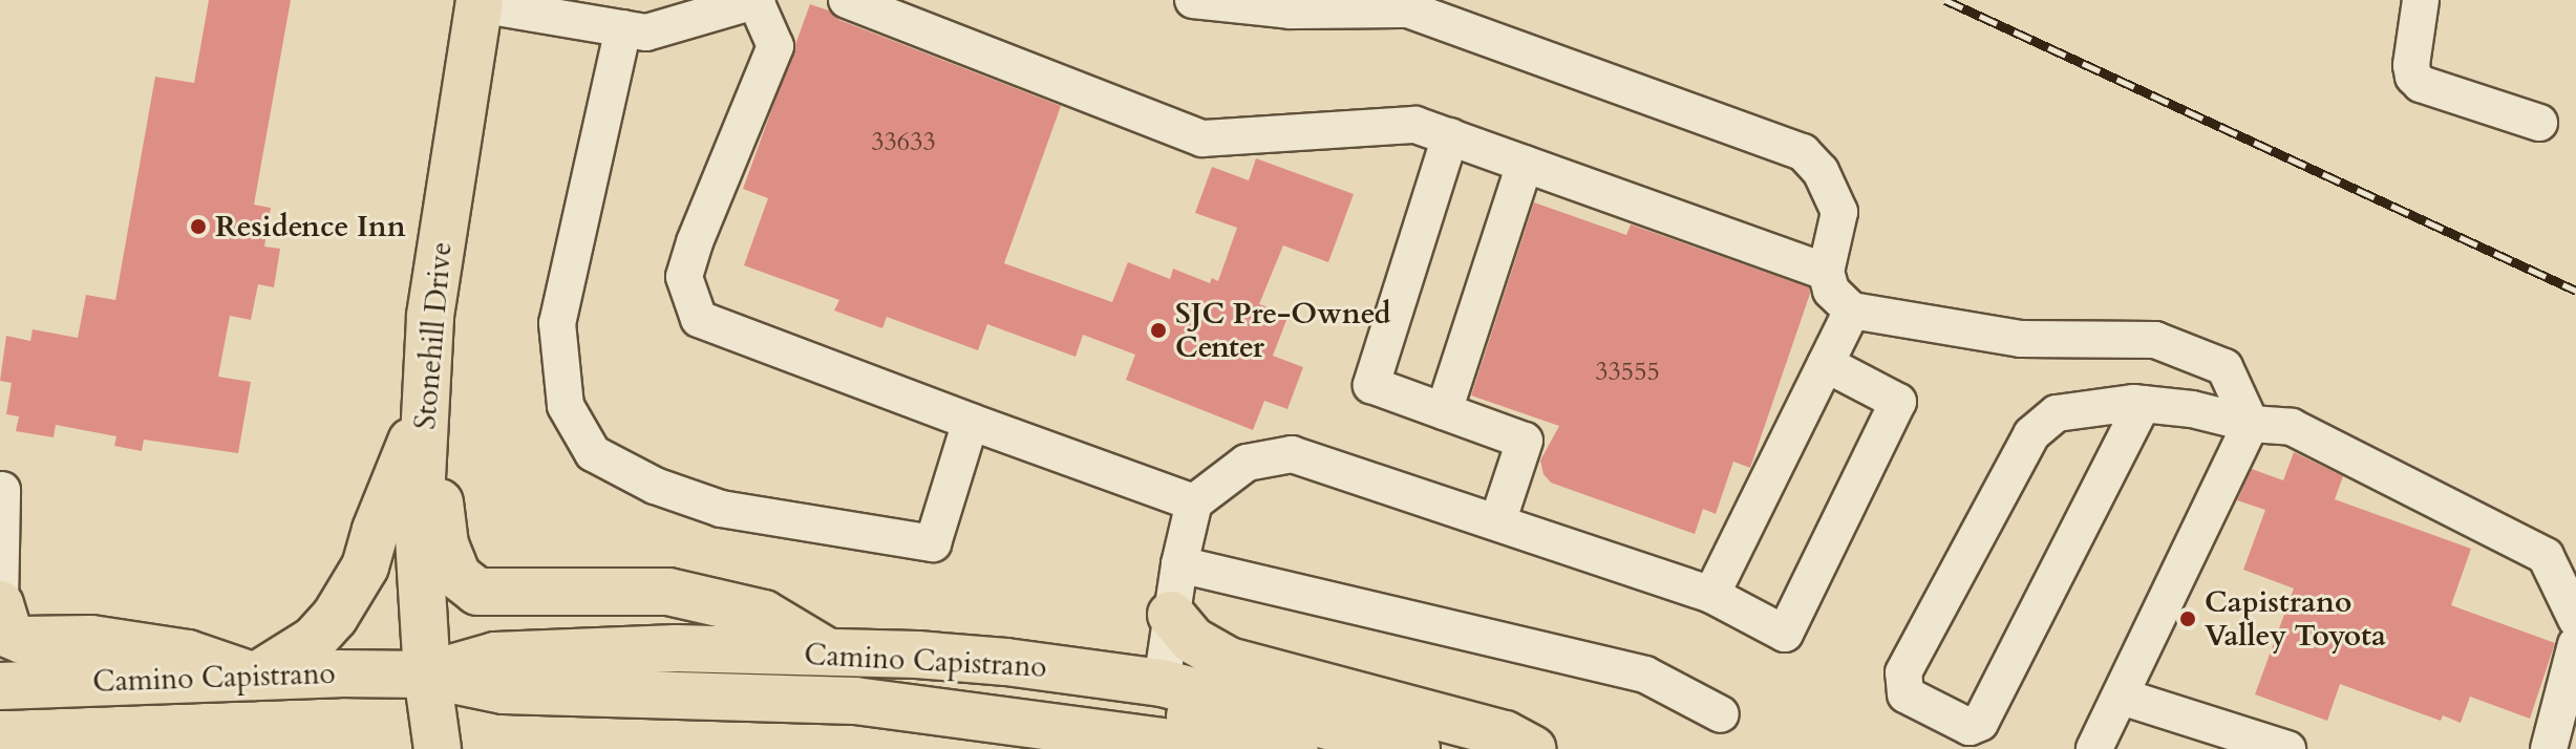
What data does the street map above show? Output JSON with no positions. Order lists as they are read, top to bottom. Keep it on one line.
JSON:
{"streets":{"main road":["Stonehill Drive","Camino Capistrano"]},"crossings":[["Stonehill Drive","Camino Capistrano"]],"places":["Residence Inn","SJC Pre-Owned Center","Capistrano Valley Toyota"],"house_numbers":["33633","33555"]}
